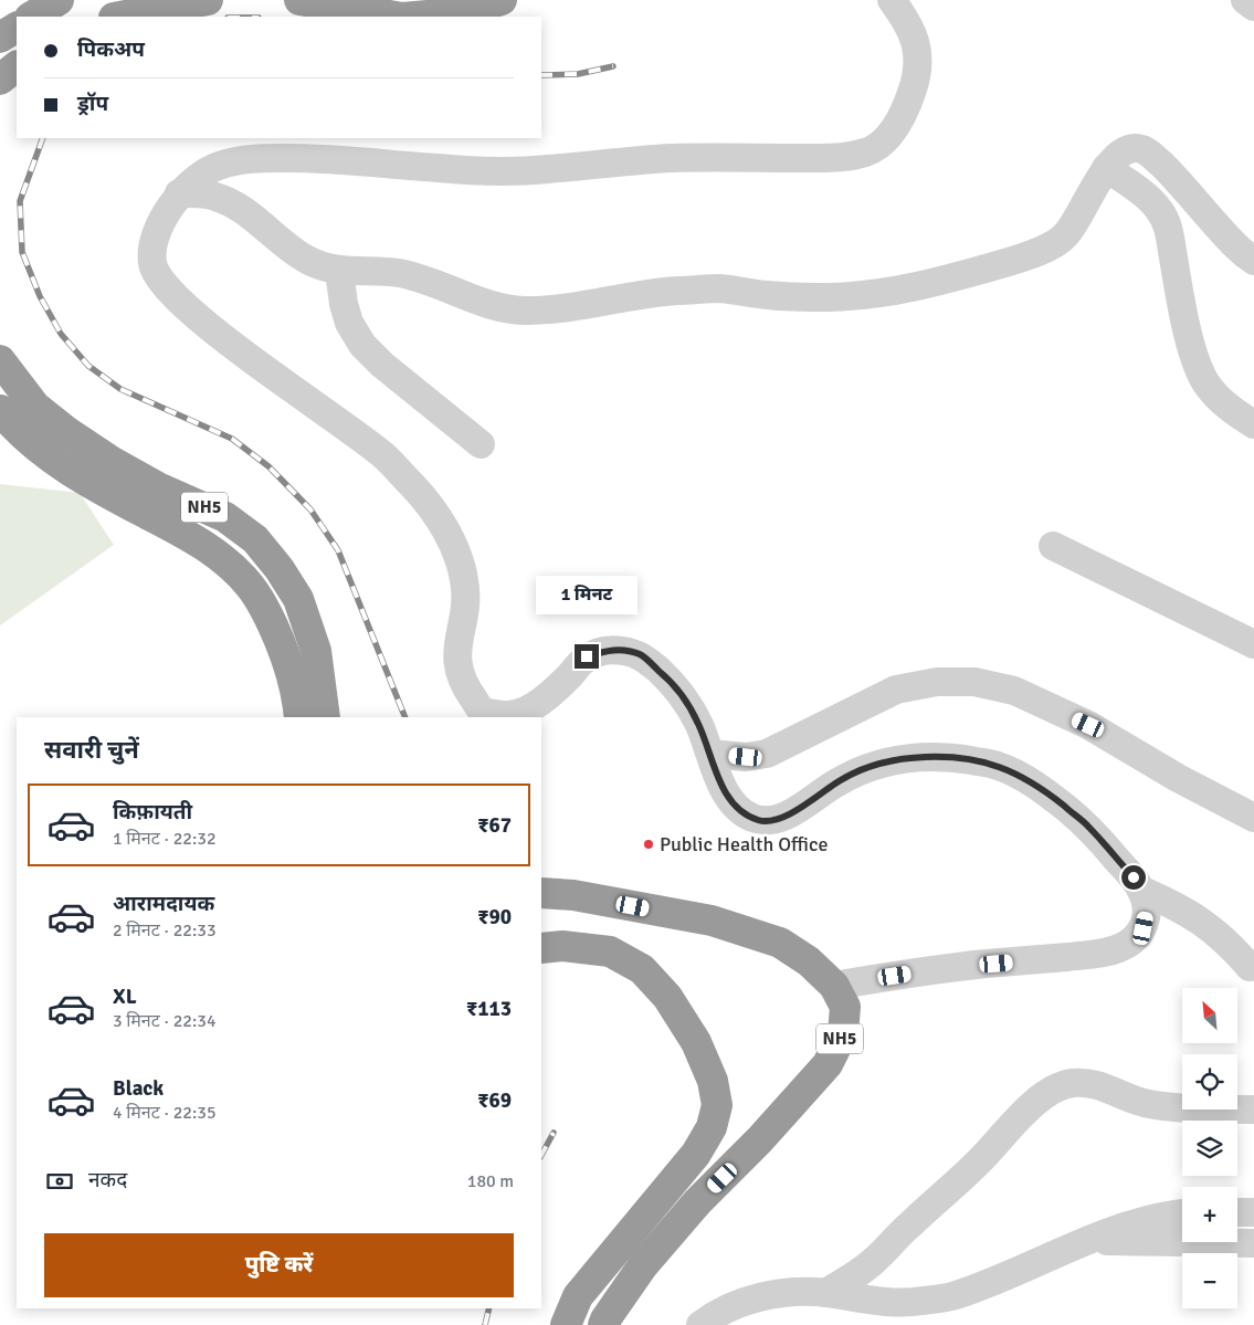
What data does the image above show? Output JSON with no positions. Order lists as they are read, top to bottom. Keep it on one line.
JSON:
{"streets":{"highway":["NH5"]},"places":["Public Health Office"],"north":"top left","page":{"banner":["पिकअप","ड्रॉप"],"bubble":"1 मिनट","heading":"सवारी चुनें","list":[{"name":"किफ़ायती","note":"1 मिनट · 22:32","value":"₹67"},{"name":"आरामदायक","note":"2 मिनट · 22:33","value":"₹90"},{"name":"XL","note":"3 मिनट · 22:34","value":"₹113"},{"name":"Black","note":"4 मिनट · 22:35","value":"₹69"}],"map_buttons":["+","−"],"pay":["नकद","180 m"],"buttons":"पुष्टि करें"}}
